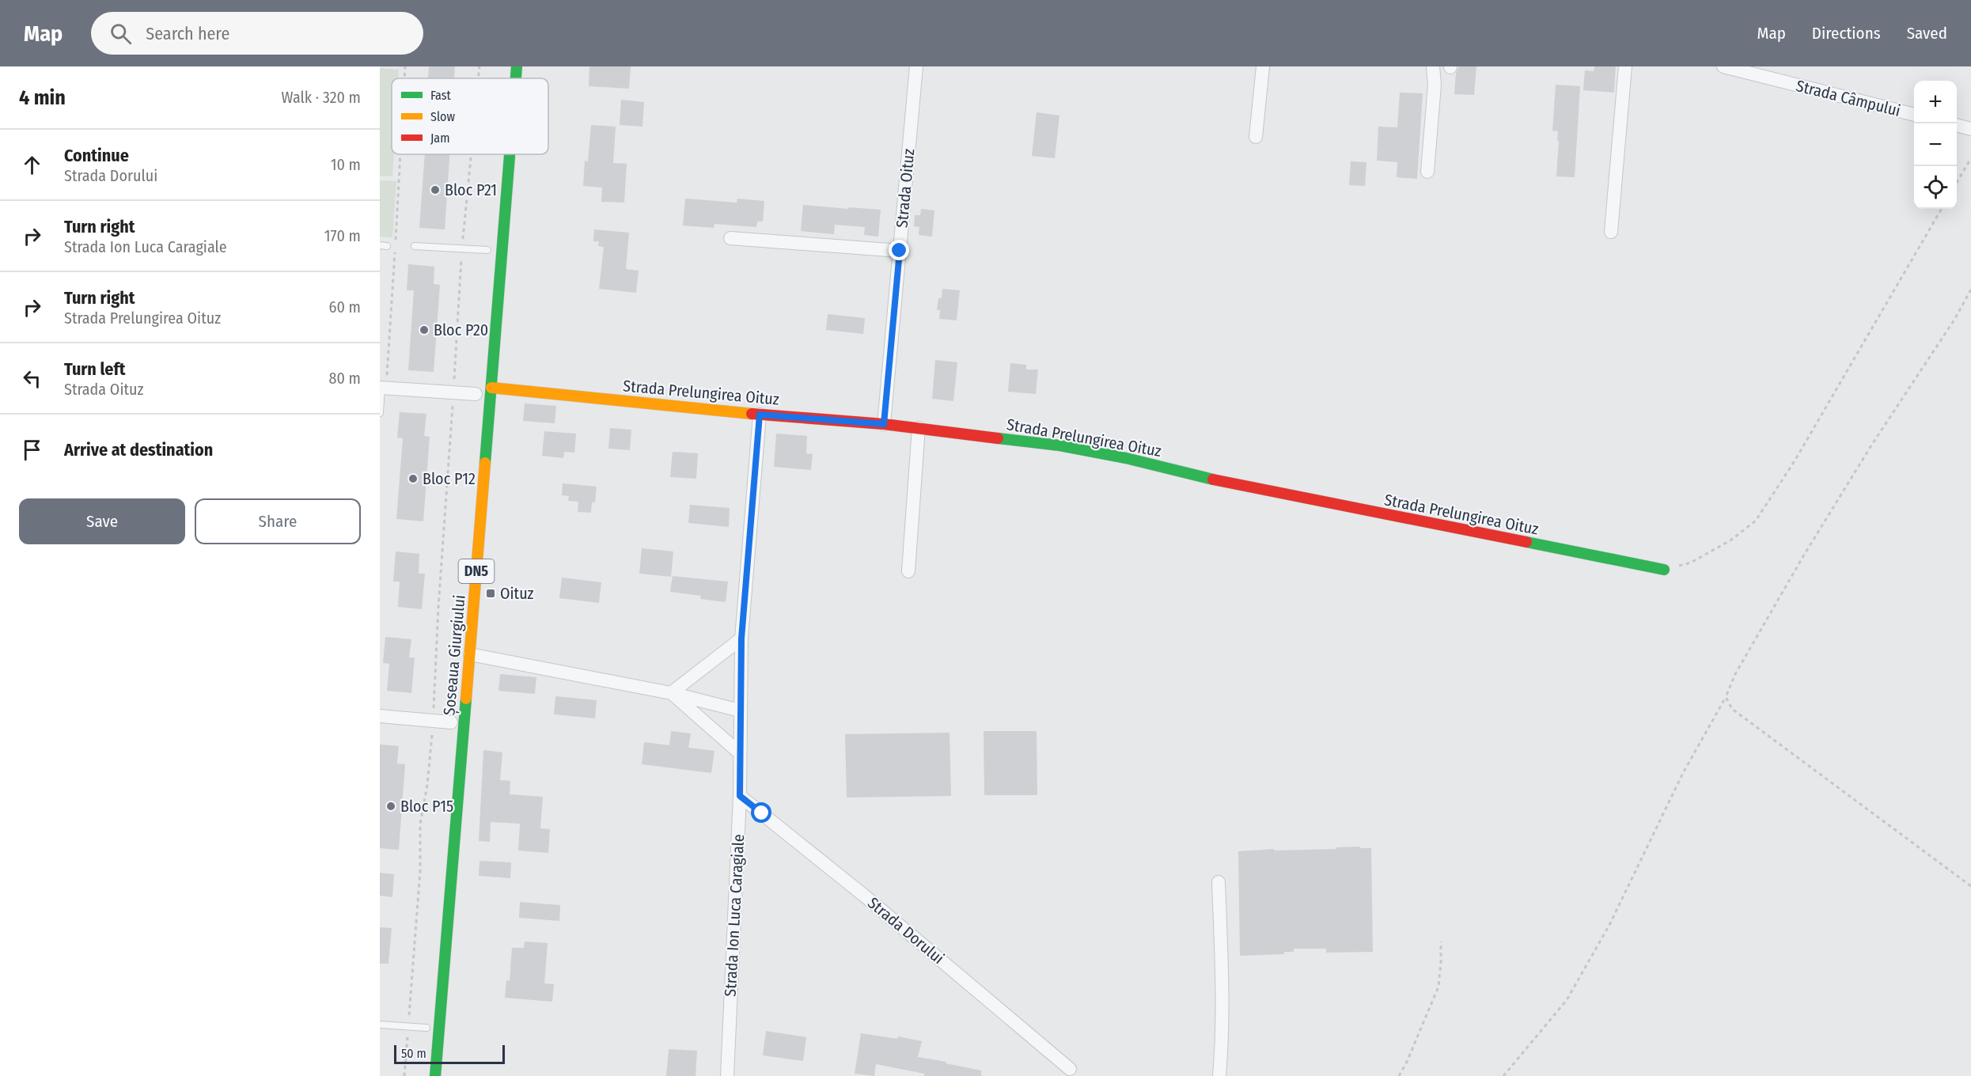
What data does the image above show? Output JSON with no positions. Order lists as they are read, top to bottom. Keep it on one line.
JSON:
{"streets":{"main road":["Strada Prelungirea Oituz","DN5","Șoseaua Giurgiului"],"street":["Strada Câmpului","Strada Oituz","Strada Ion Luca Caragiale","Strada Dorului"]},"crossings":[["Strada Oituz","Strada Prelungirea Oituz"],["Strada Prelungirea Oituz","Șoseaua Giurgiului"],["Strada Prelungirea Oituz","Strada Ion Luca Caragiale"],["Strada Ion Luca Caragiale","Strada Dorului"]],"places":{"other":["Bloc P21","Bloc P20","Bloc P12","Bloc P15"],"transit":["Oituz"]},"legend":["Fast","Slow","Jam"],"scale_bar":"50 m","page":{"header":"Map","search":"Search here","nav":["Map","Directions","Saved"],"heading":["4 min","Walk · 320 m"],"map_buttons":["+","−"],"list":[["Continue","Strada Dorului","10 m"],["Turn right","Strada Ion Luca Caragiale","170 m"],["Turn right","Strada Prelungirea Oituz","60 m"],["Turn left","Strada Oituz","80 m"],"Arrive at destination"],"buttons":["Save","Share"],"scale":"50 m"}}
